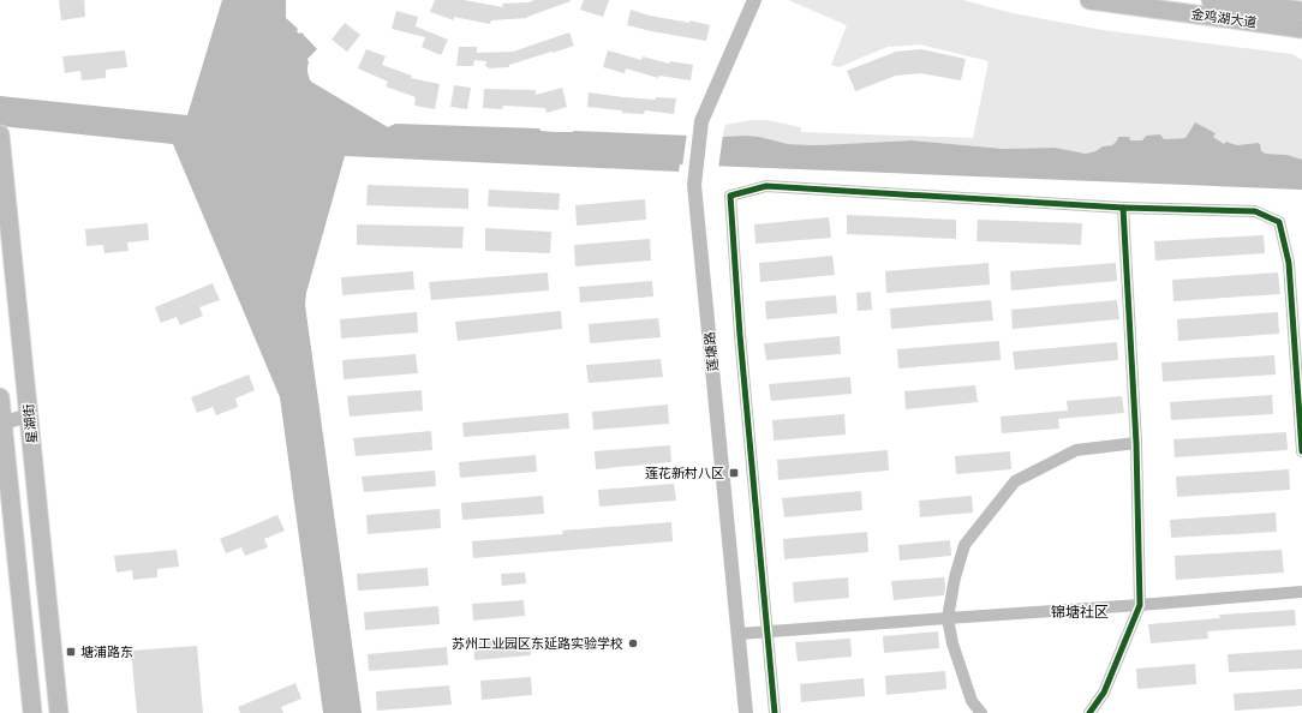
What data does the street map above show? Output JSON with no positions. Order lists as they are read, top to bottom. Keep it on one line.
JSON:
{"streets":{"main road":["金鸡湖大道","星湖街"],"street":["莲塘路"]},"districts":["锦塘社区"],"places":{"transit":["莲花新村八区","塘浦路东"],"other":["苏州工业园区东延路实验学校"]}}
